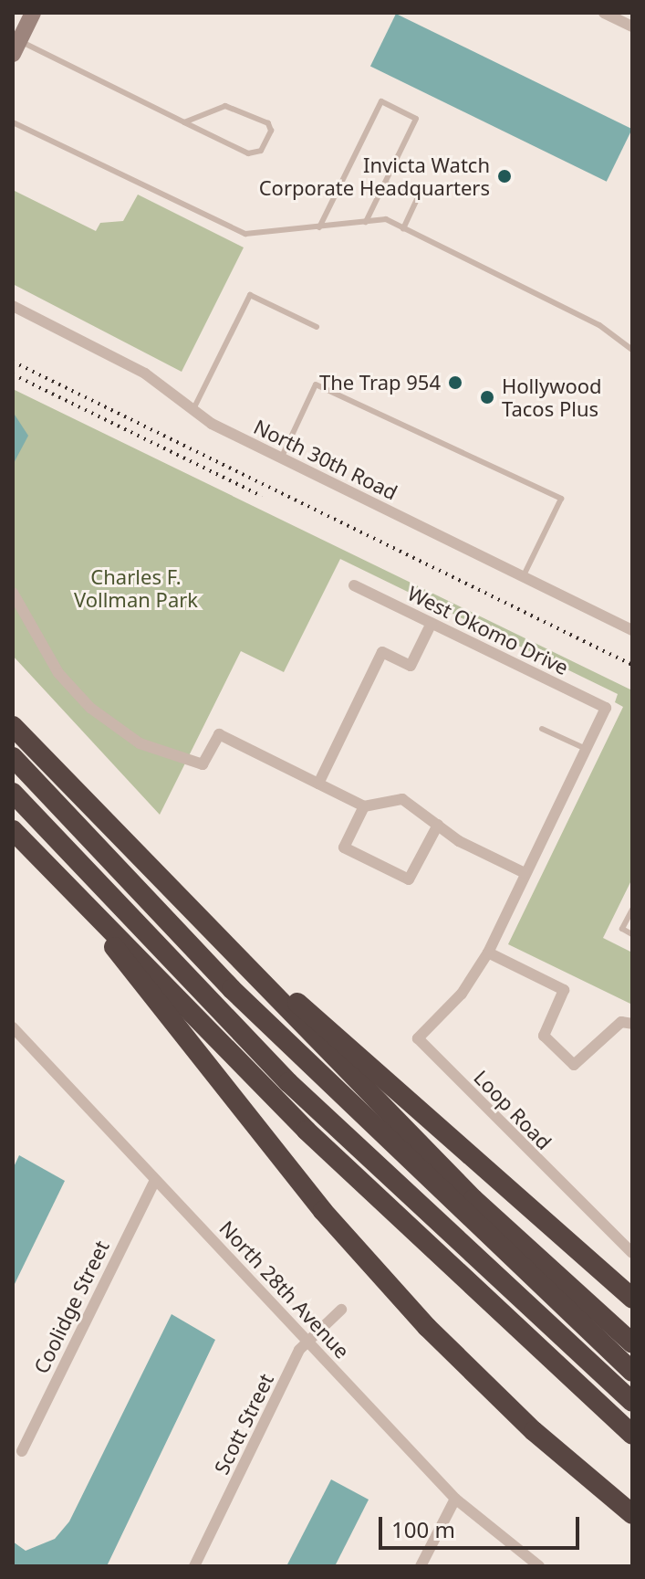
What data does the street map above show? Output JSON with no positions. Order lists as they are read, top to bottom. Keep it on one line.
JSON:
{"streets":{"street":["North 30th Road","West Okomo Drive","Loop Road","North 28th Avenue","Coolidge Street","Scott Street"]},"crossings":[["North 28th Avenue","Coolidge Street"],["North 28th Avenue","Scott Street"]],"parks":["Charles F. Vollman Park"],"places":["Invicta Watch Corporate Headquarters","The Trap 954","Hollywood Tacos Plus"],"scale_bar":"100 m"}
